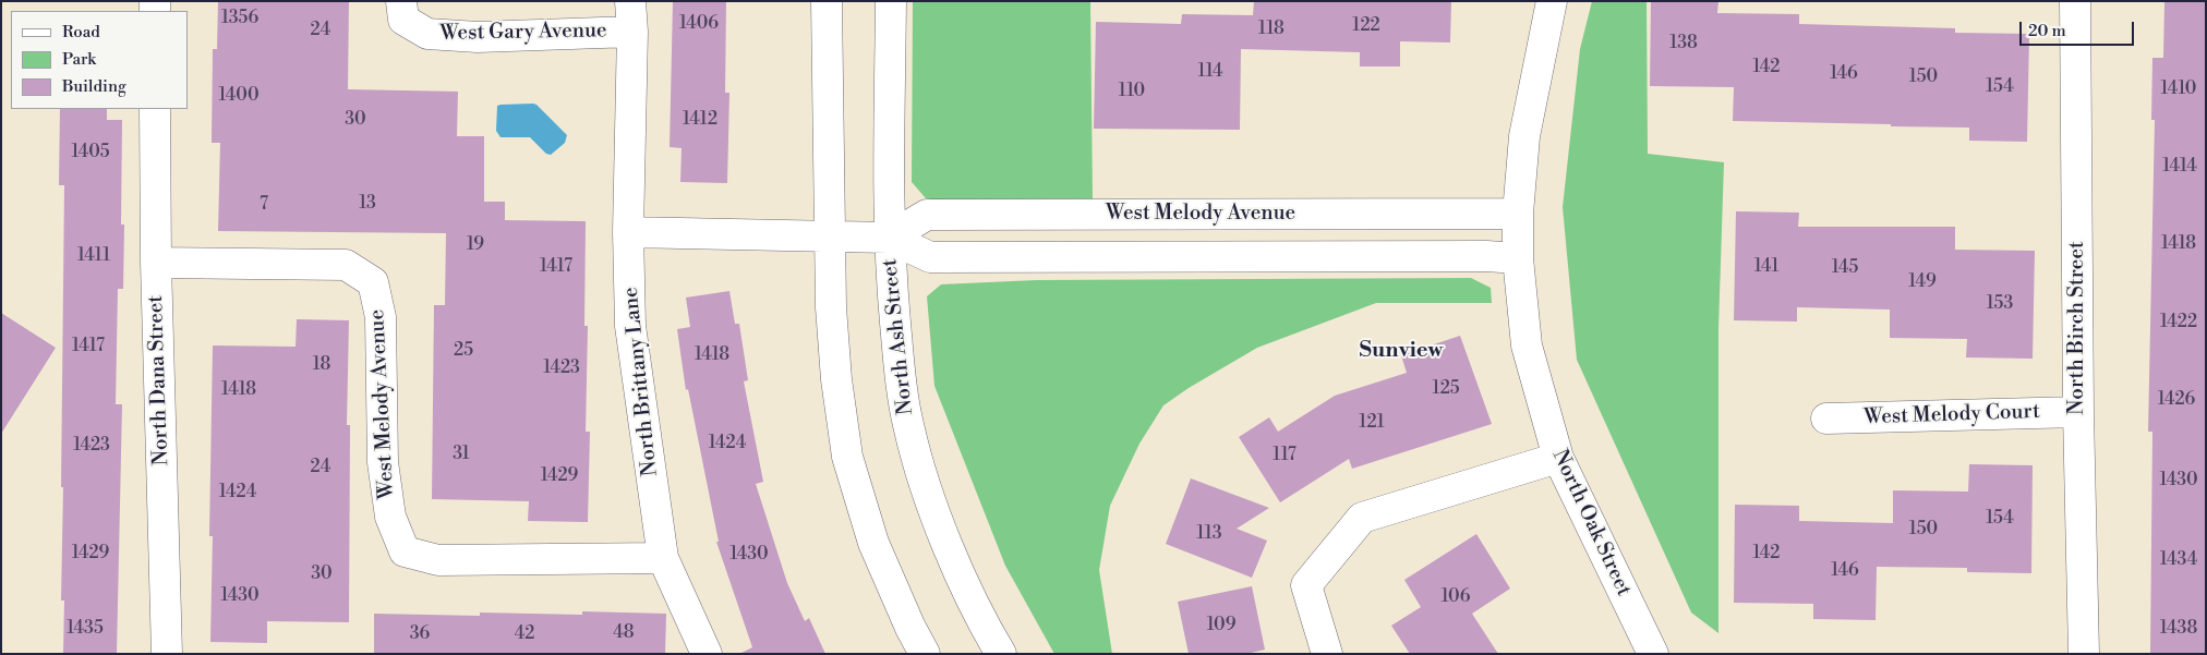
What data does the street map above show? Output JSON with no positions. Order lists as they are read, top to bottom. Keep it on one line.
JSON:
{"streets":{"street":["West Gary Avenue","West Melody Avenue","North Birch Street","North Ash Street","North Dana Street","North Brittany Lane","West Melody Court","North Oak Street"]},"crossings":[["West Gary Avenue","North Brittany Lane"],["West Melody Avenue","North Ash Street"],["West Melody Avenue","North Dana Street"],["West Melody Avenue","North Brittany Lane"],["West Melody Avenue","North Oak Street"],["North Birch Street","West Melody Court"]],"districts":["Sunview"],"house_numbers":["1356","1406","122","118","24","138","142","114","146","150","154","1410","110","1400","30","1412","1405","1414","13","7","1418","19","1411","1417","141","145","149","153","1422","1417","25","1418","18","1423","125","1418","1426","121","1424","1423","31","117","24","1429","1430","1424","154","150","113","1429","142","1430","1434","146","30","1430","106","109","1435","1438","48","36","42"],"legend":["Road","Park","Building"],"scale_bar":"20 m"}
